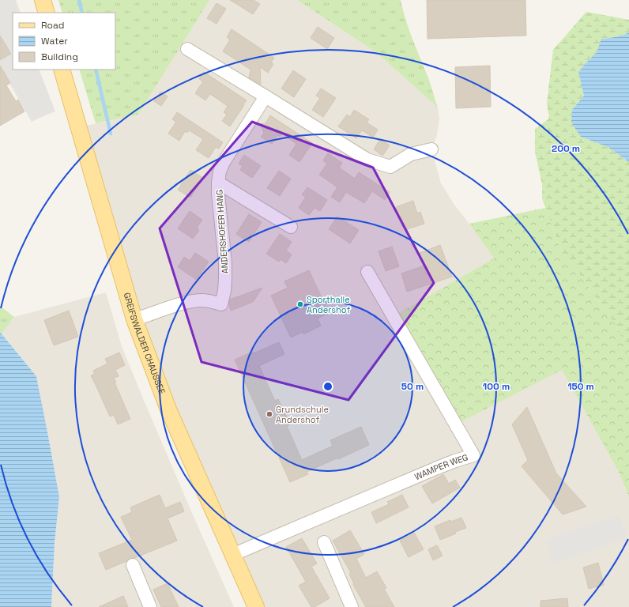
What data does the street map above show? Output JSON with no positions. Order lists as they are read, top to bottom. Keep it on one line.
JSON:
{"streets":{"main road":["GREIFSWALDER CHAUSSEE"],"street":["ANDERSHOFER HANG","WAMPER WEG"]},"crossings":[["ANDERSHOFER HANG","GREIFSWALDER CHAUSSEE"],["GREIFSWALDER CHAUSSEE","WAMPER WEG"]],"places":["Sporthalle Andershof","Grundschule Andershof"],"legend":["Road","Water","Building"],"rings":["200 m","50 m","100 m","150 m"]}
